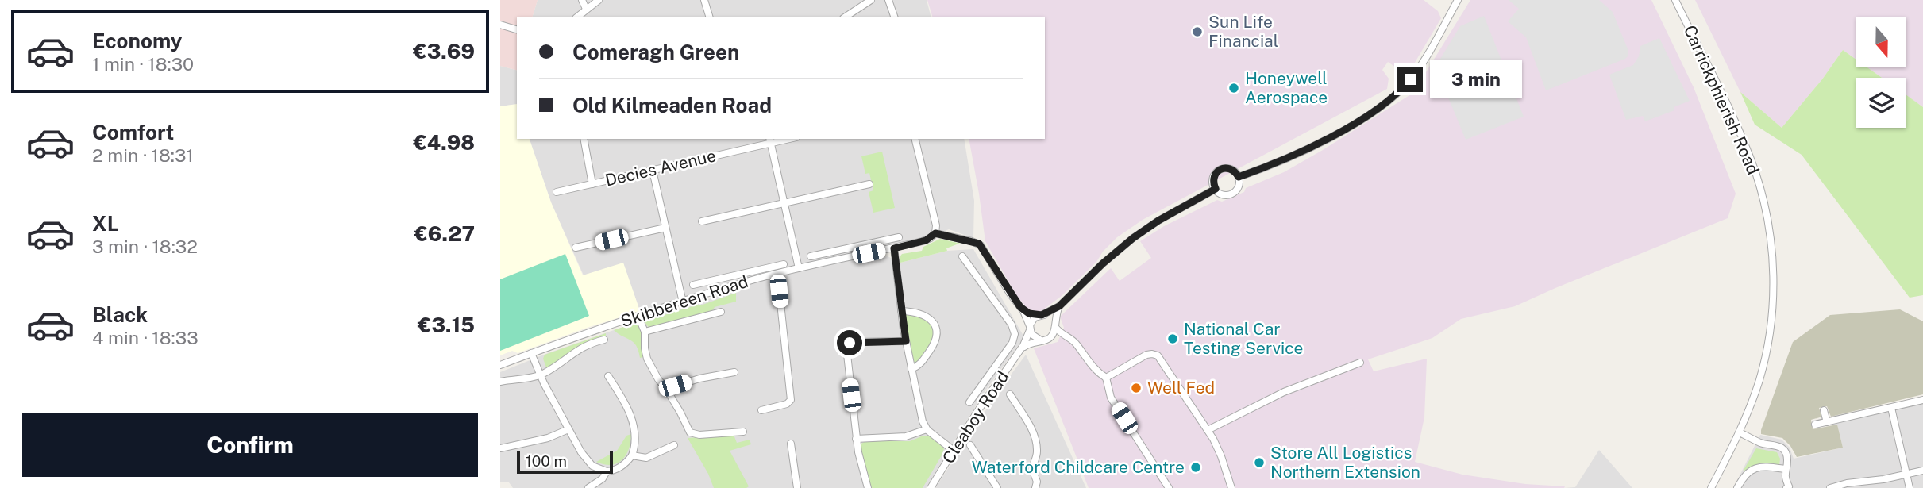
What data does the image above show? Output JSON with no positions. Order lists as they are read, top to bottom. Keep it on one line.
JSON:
{"streets":{"street":["Carrickphierish Road","Decies Avenue","Skibbereen Road","Cleaboy Road"]},"places":["Sun Life Financial","Honeywell Aerospace","National Car Testing Service","Well Fed","Store All Logistics Northern Extension","Waterford Childcare Centre"],"scale_bar":"100 m","north":"bottom","page":{"list":[{"name":"Economy","note":"1 min · 18:30","value":"€3.69"},{"name":"Comfort","note":"2 min · 18:31","value":"€4.98"},{"name":"XL","note":"3 min · 18:32","value":"€6.27"},{"name":"Black","note":"4 min · 18:33","value":"€3.15"}],"banner":["Comeragh Green","Old Kilmeaden Road"],"bubble":"3 min","buttons":"Confirm","scale":"100 m"}}
